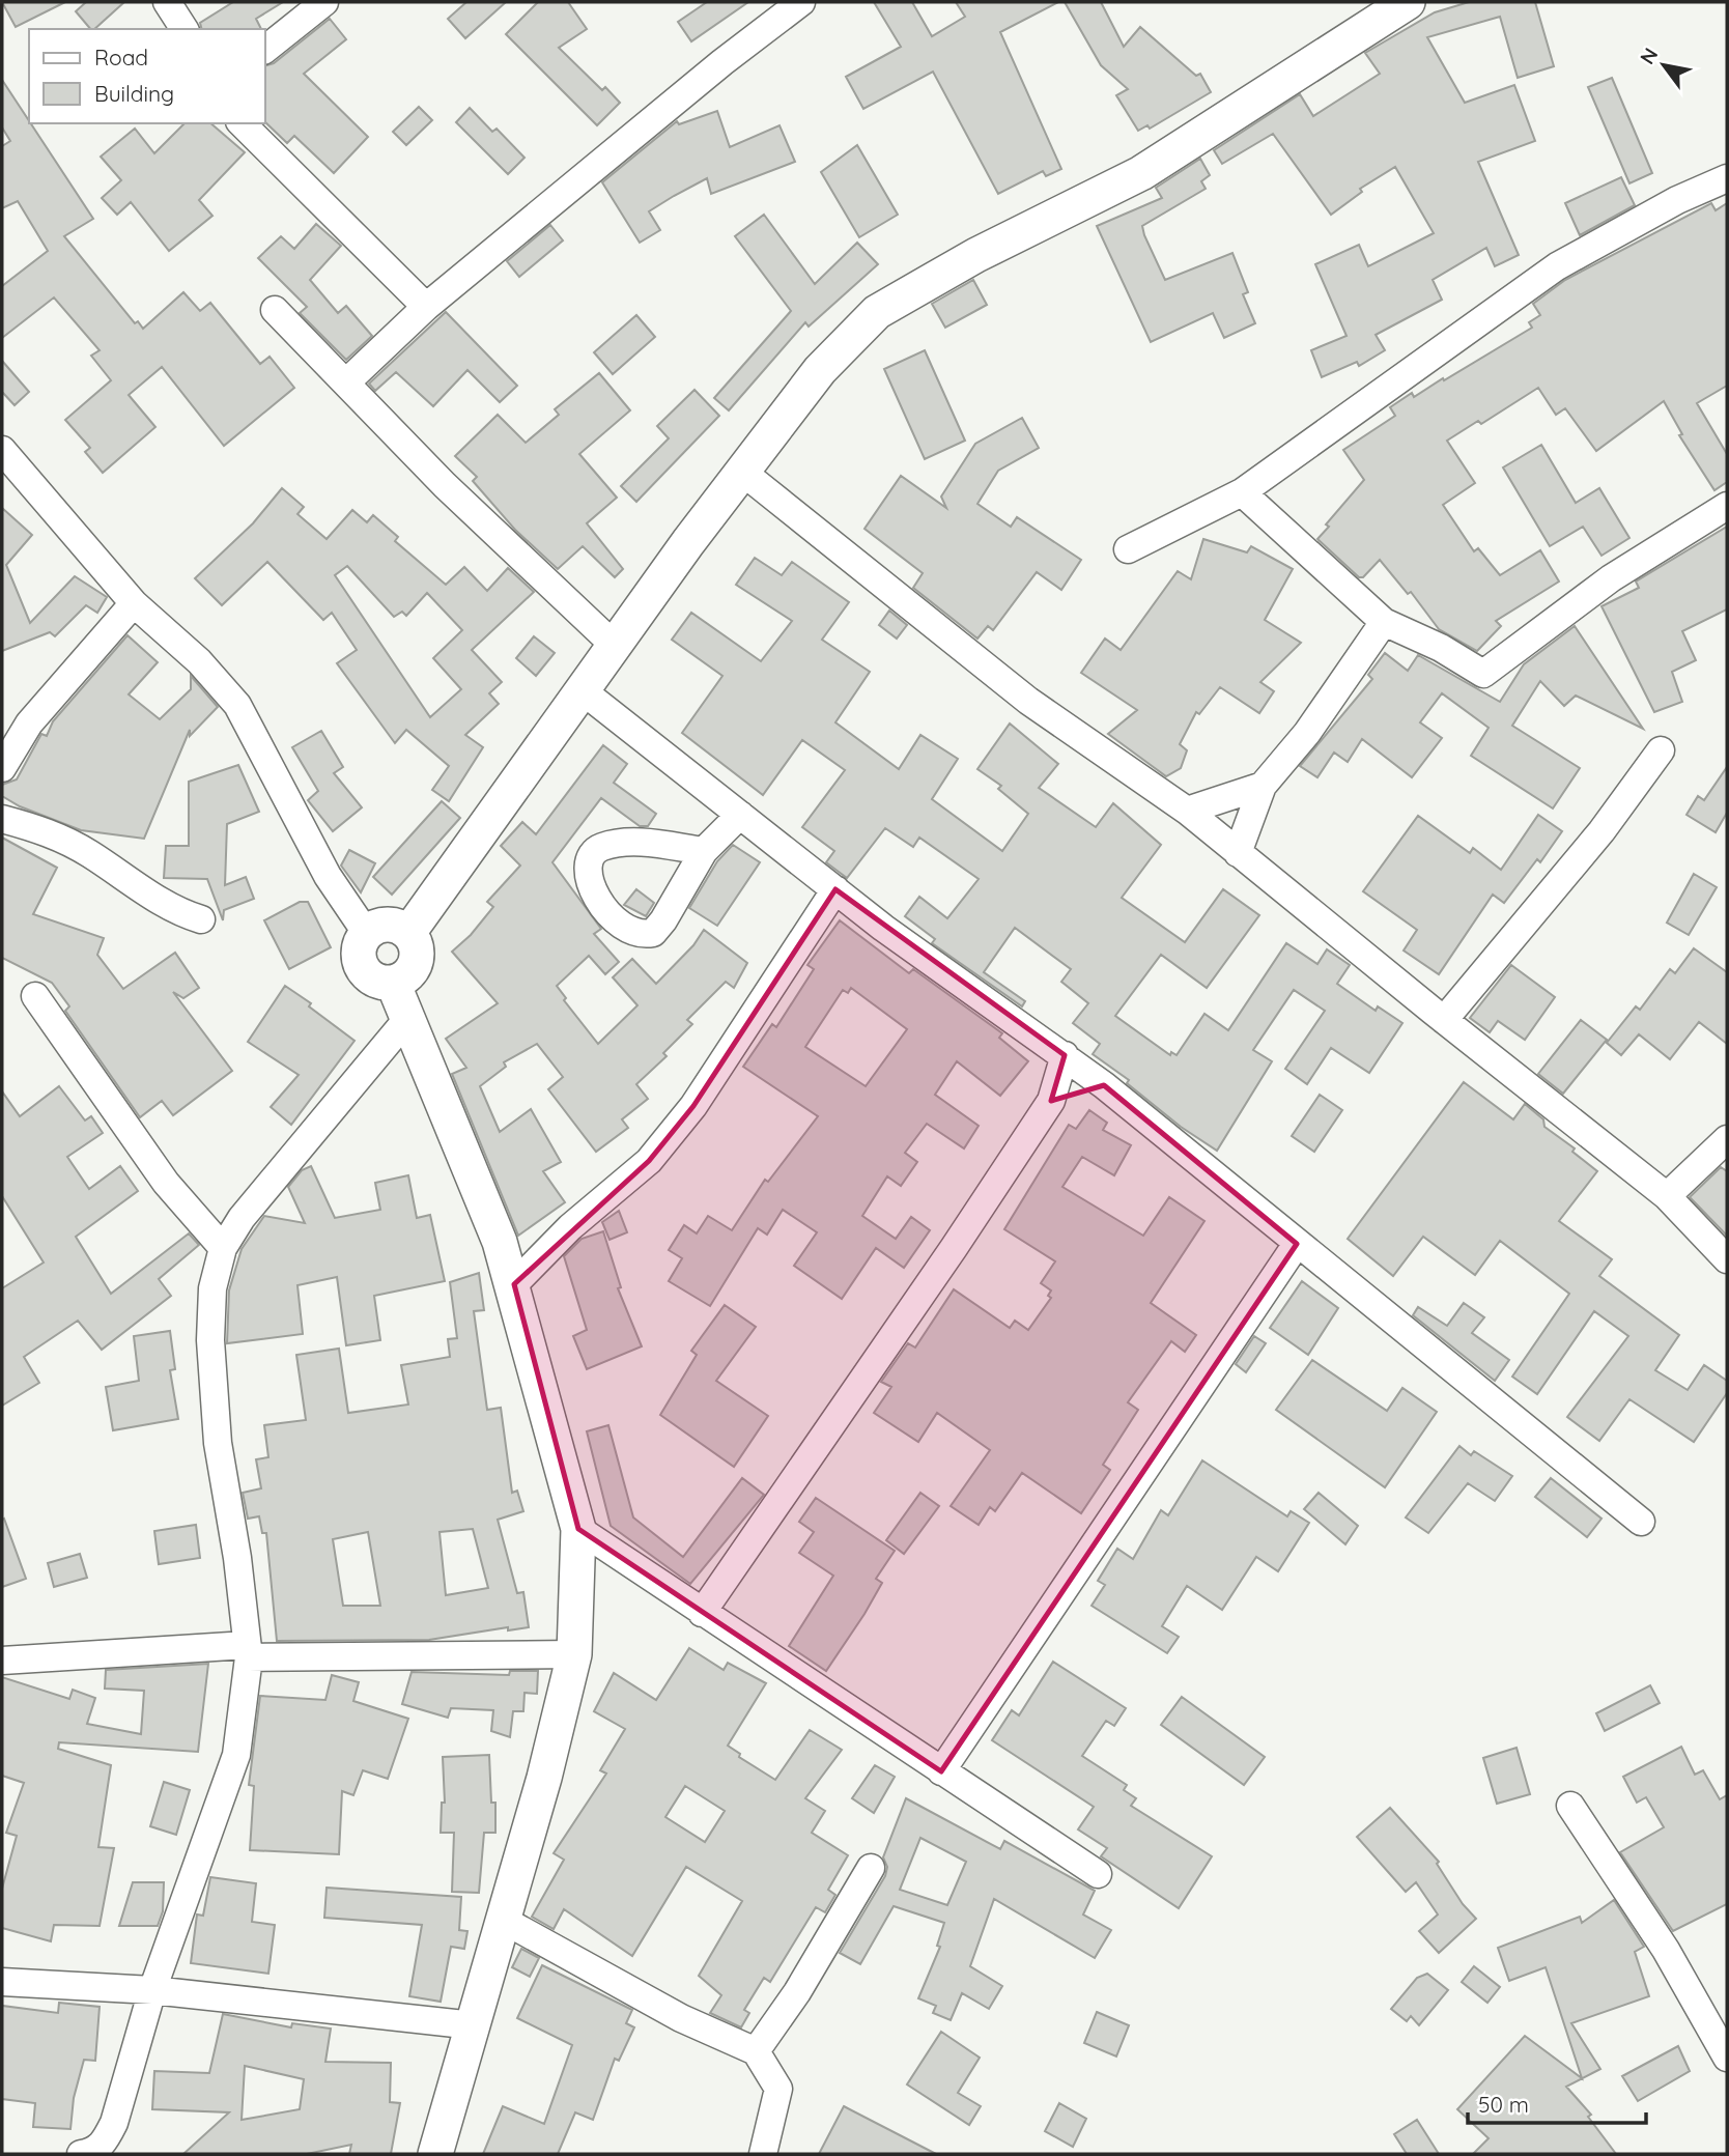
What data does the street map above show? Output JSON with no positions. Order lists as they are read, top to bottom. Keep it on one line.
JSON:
{"legend":["Road","Building"],"scale_bar":"50 m","north":"top left"}
